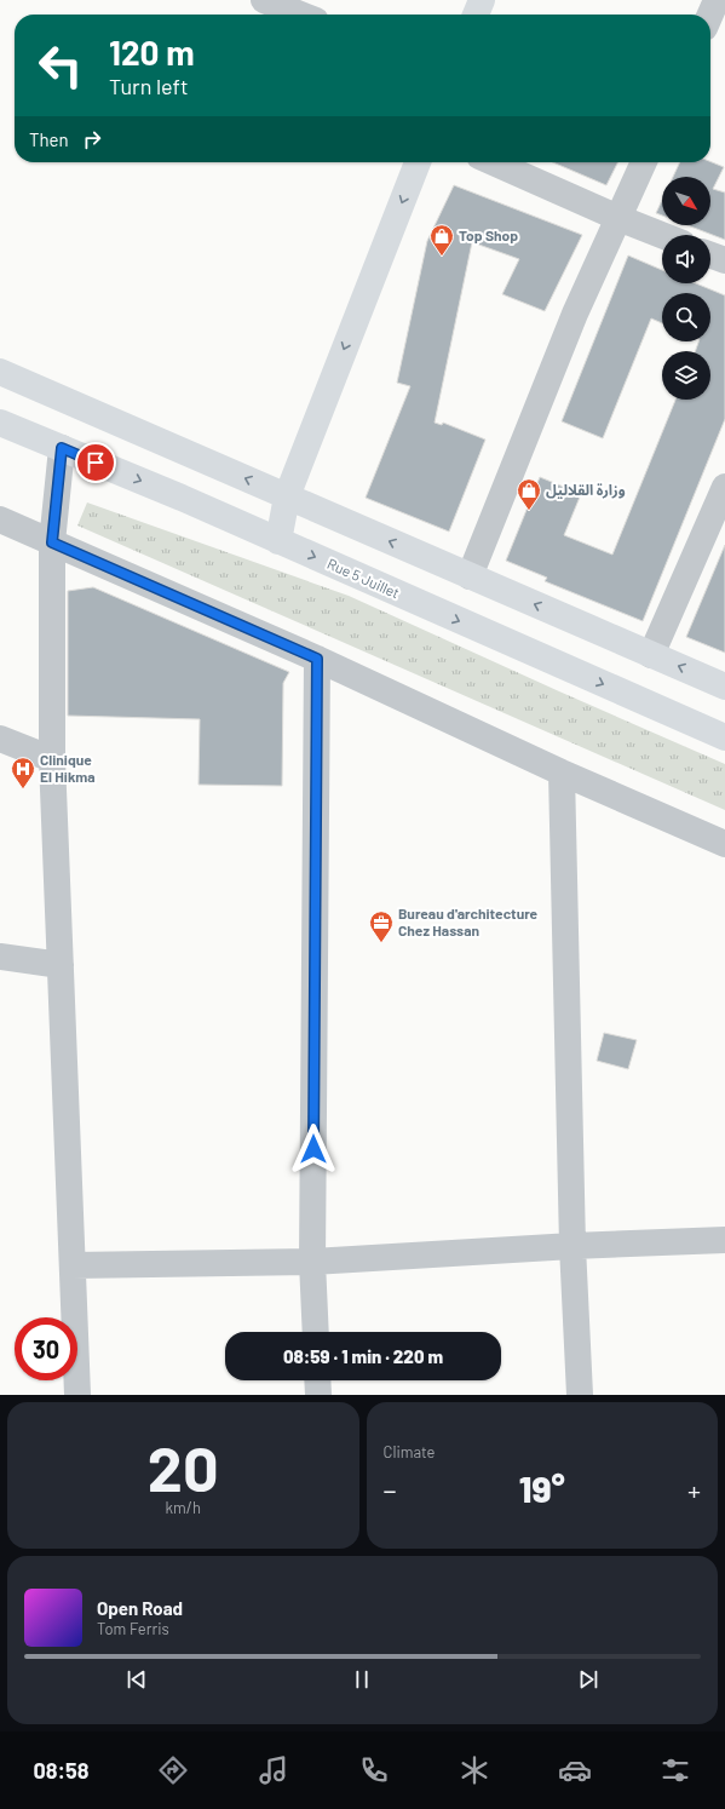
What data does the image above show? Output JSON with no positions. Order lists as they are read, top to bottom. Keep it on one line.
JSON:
{"streets":{"main road":["Rue 5 Juillet"]},"places":{"shop":["Top Shop","وزارة القلاليل"],"hospital":["Clinique El Hikma"],"office":["Bureau d'architecture Chez Hassan"]},"north":"bottom right","page":{"turn":["120 m","Turn left"],"then":"Then","limit":"30","trip":"08:59 · 1 min · 220 m","tile":[["20","km/h"],"Climate"],"heat":["−","19°","+"],"song":["Open Road","Tom Ferris"],"tabs":"08:58"}}
